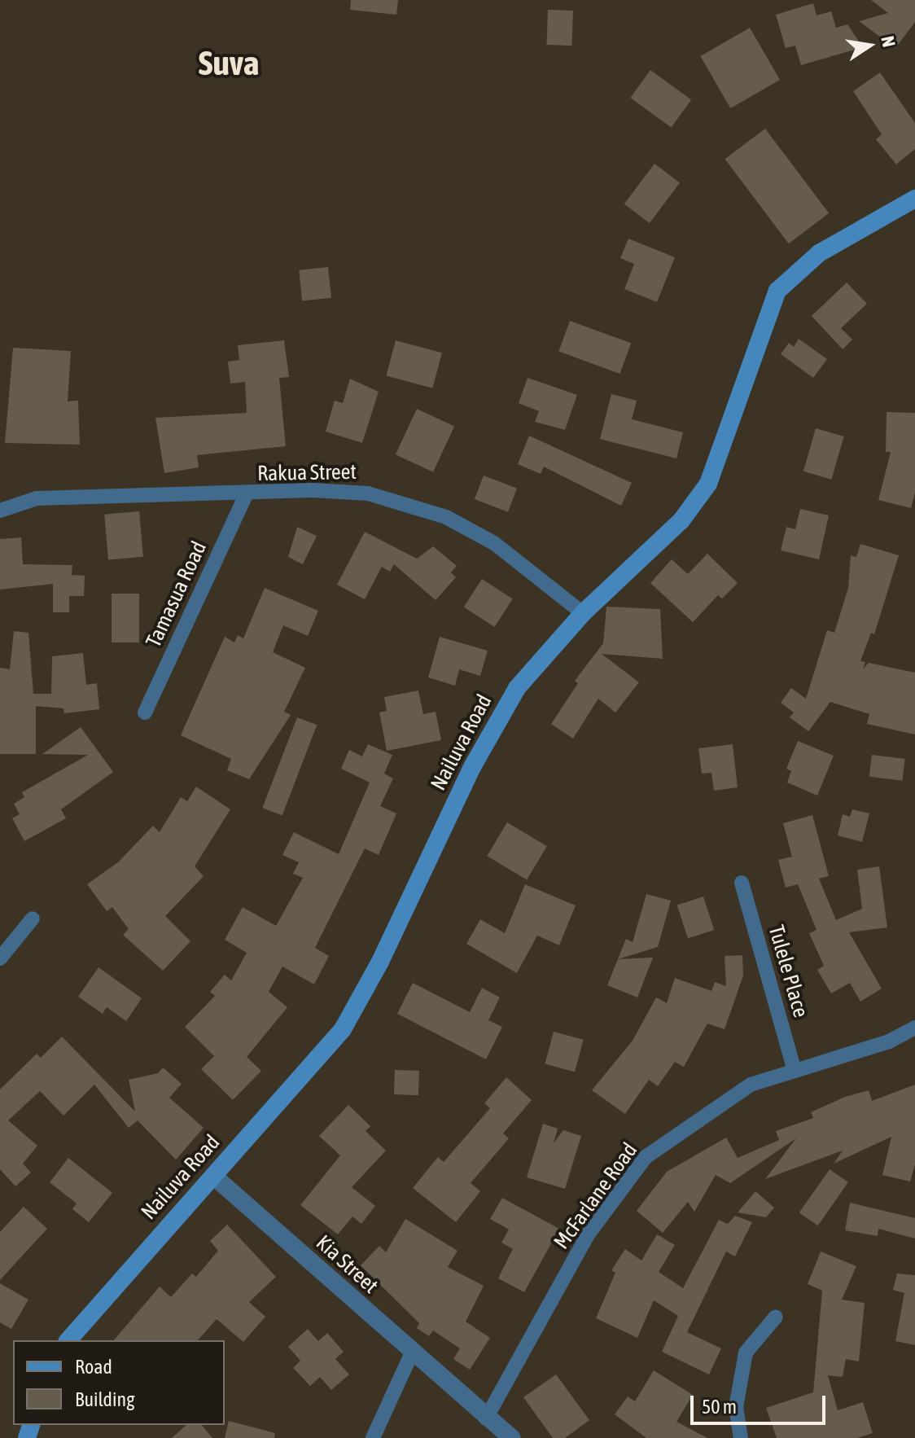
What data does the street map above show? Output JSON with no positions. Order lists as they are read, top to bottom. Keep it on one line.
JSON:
{"streets":{"main road":["Nailuva Road"],"street":["Rakua Street","Tamasua Road","Tulele Place","McFarlane Road","Kia Street"]},"crossings":[["Rakua Street","Tamasua Road"],["Rakua Street","Nailuva Road"],["Nailuva Road","Kia Street"],["Tulele Place","McFarlane Road"],["McFarlane Road","Kia Street"]],"districts":["Suva"],"legend":["Road","Building"],"scale_bar":"50 m","north":"right"}
